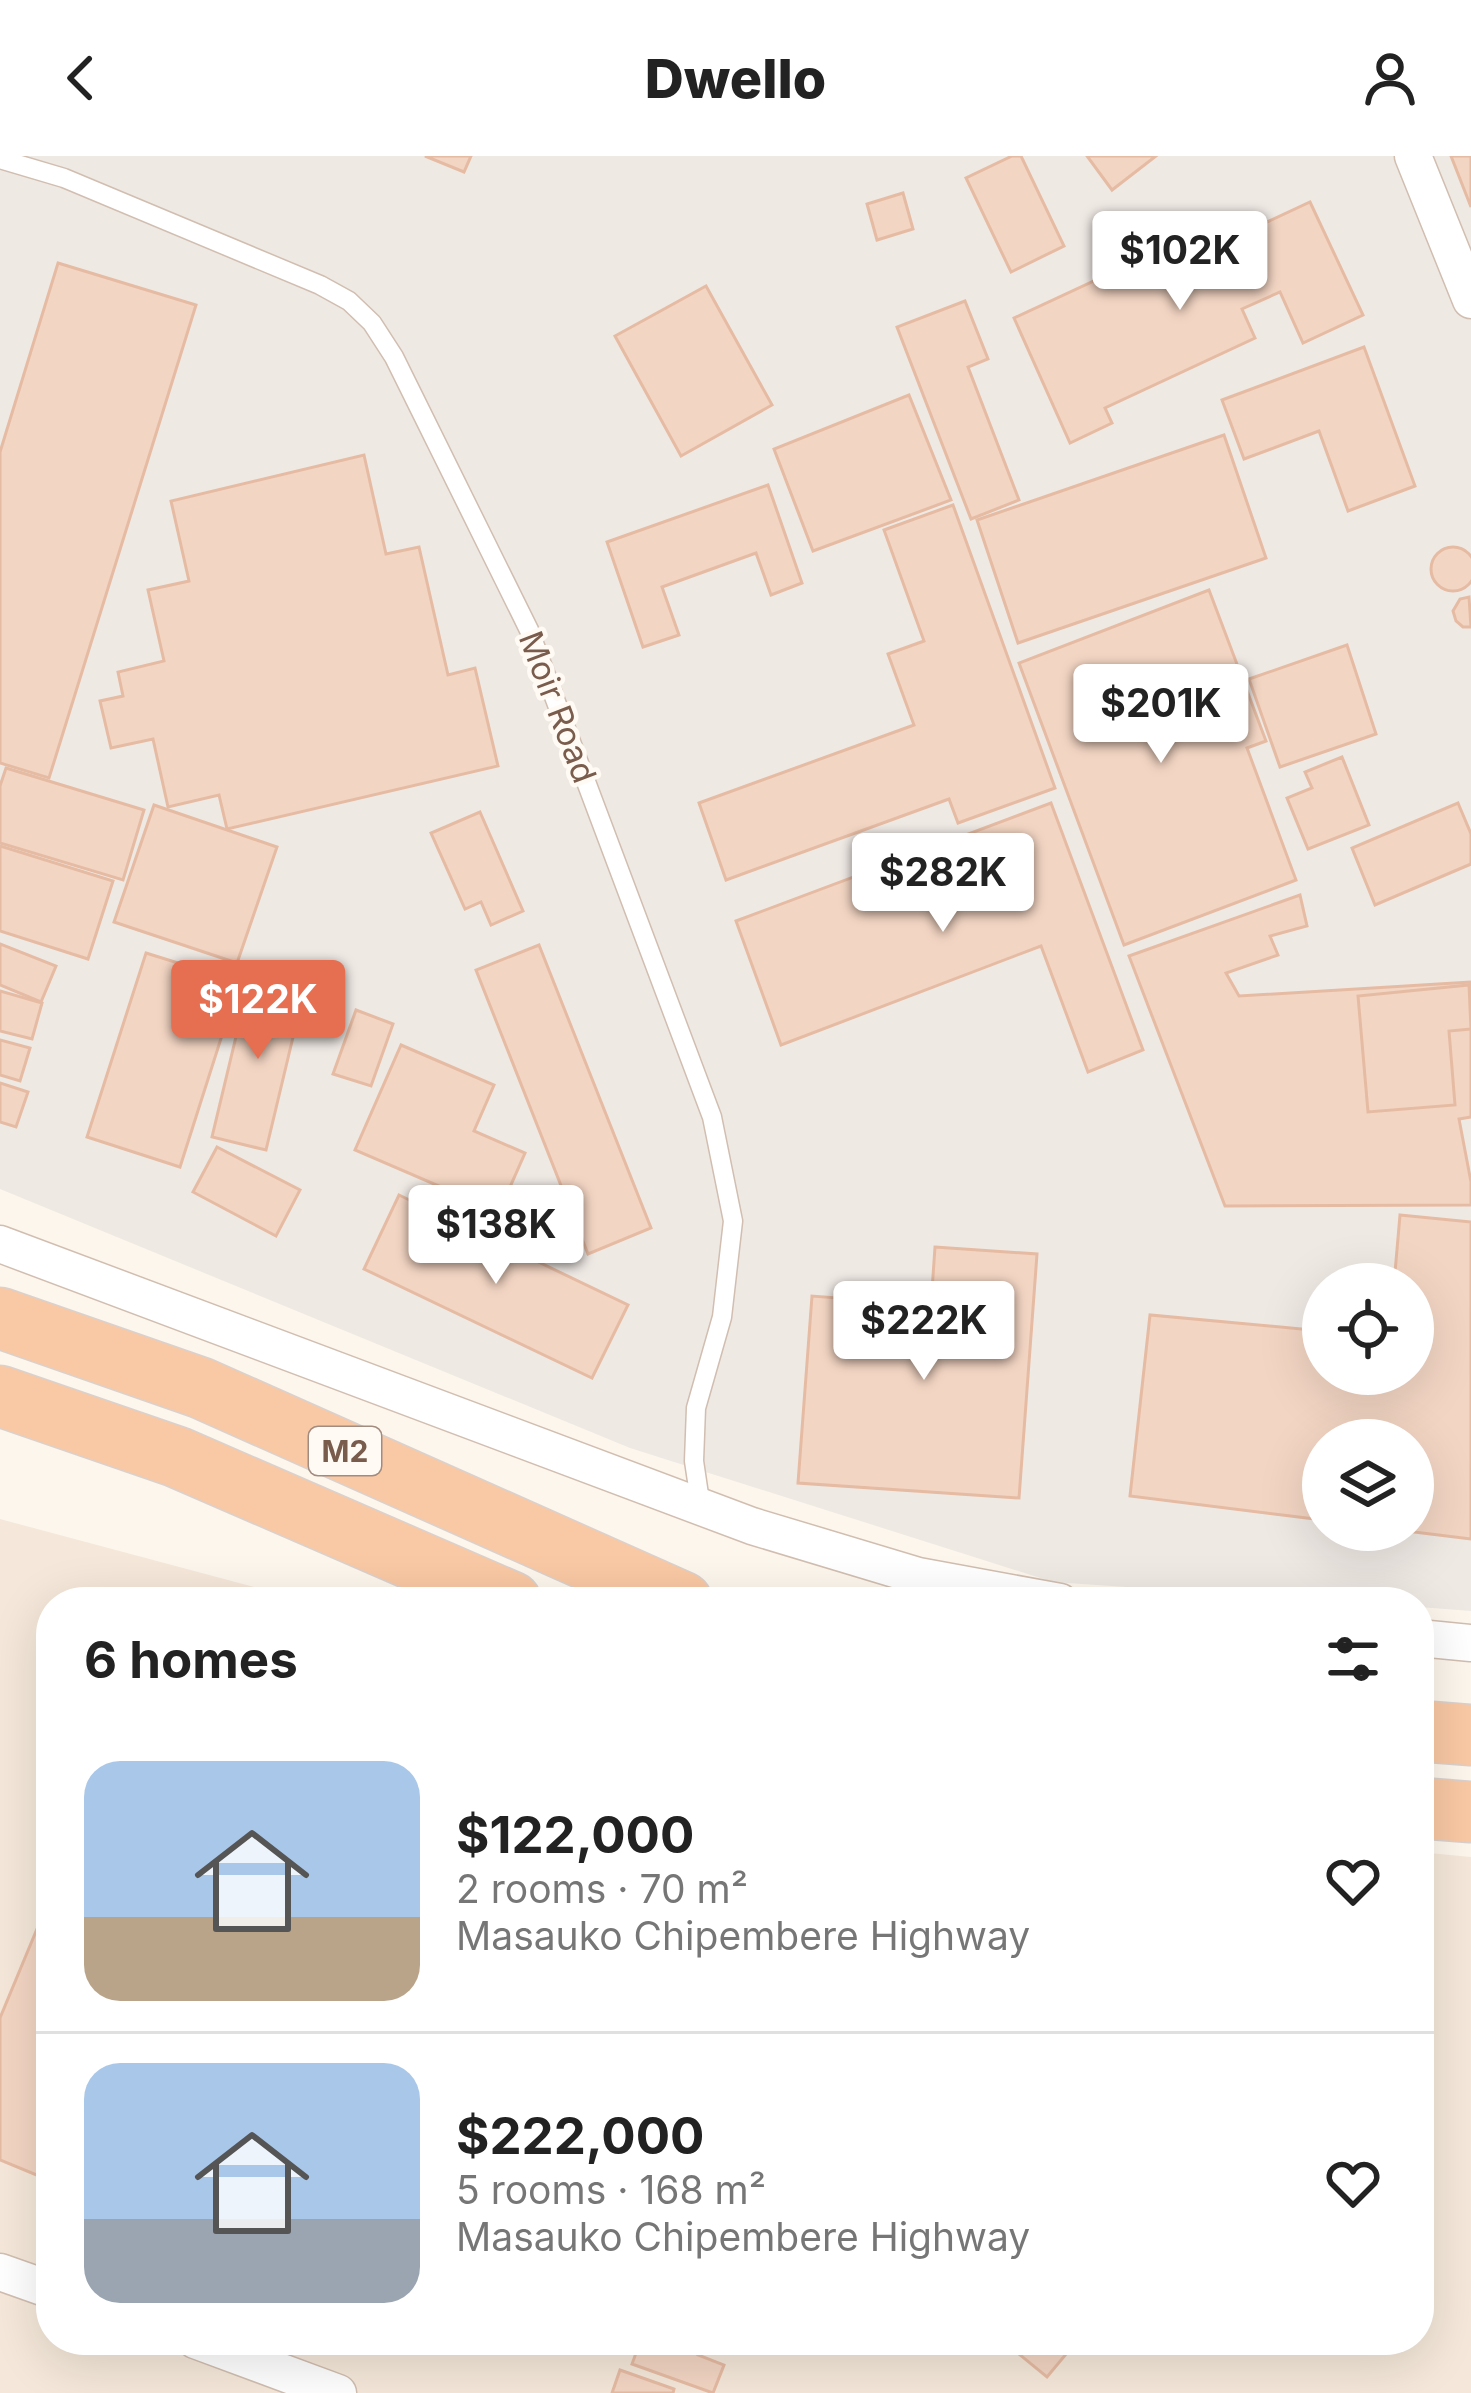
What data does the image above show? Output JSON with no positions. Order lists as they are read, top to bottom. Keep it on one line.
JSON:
{"streets":{"highway":["M2"],"lane":["Moir Road"]},"page":{"header":"Dwello","price":["$102K","$201K","$282K","$122K","$138K","$222K"],"heading":"6 homes","list":[{"name":"$122,000","note":"2 rooms · 70 m² · Masauko Chipembere Highway"},{"name":"$222,000","note":"5 rooms · 168 m² · Masauko Chipembere Highway"}]}}
